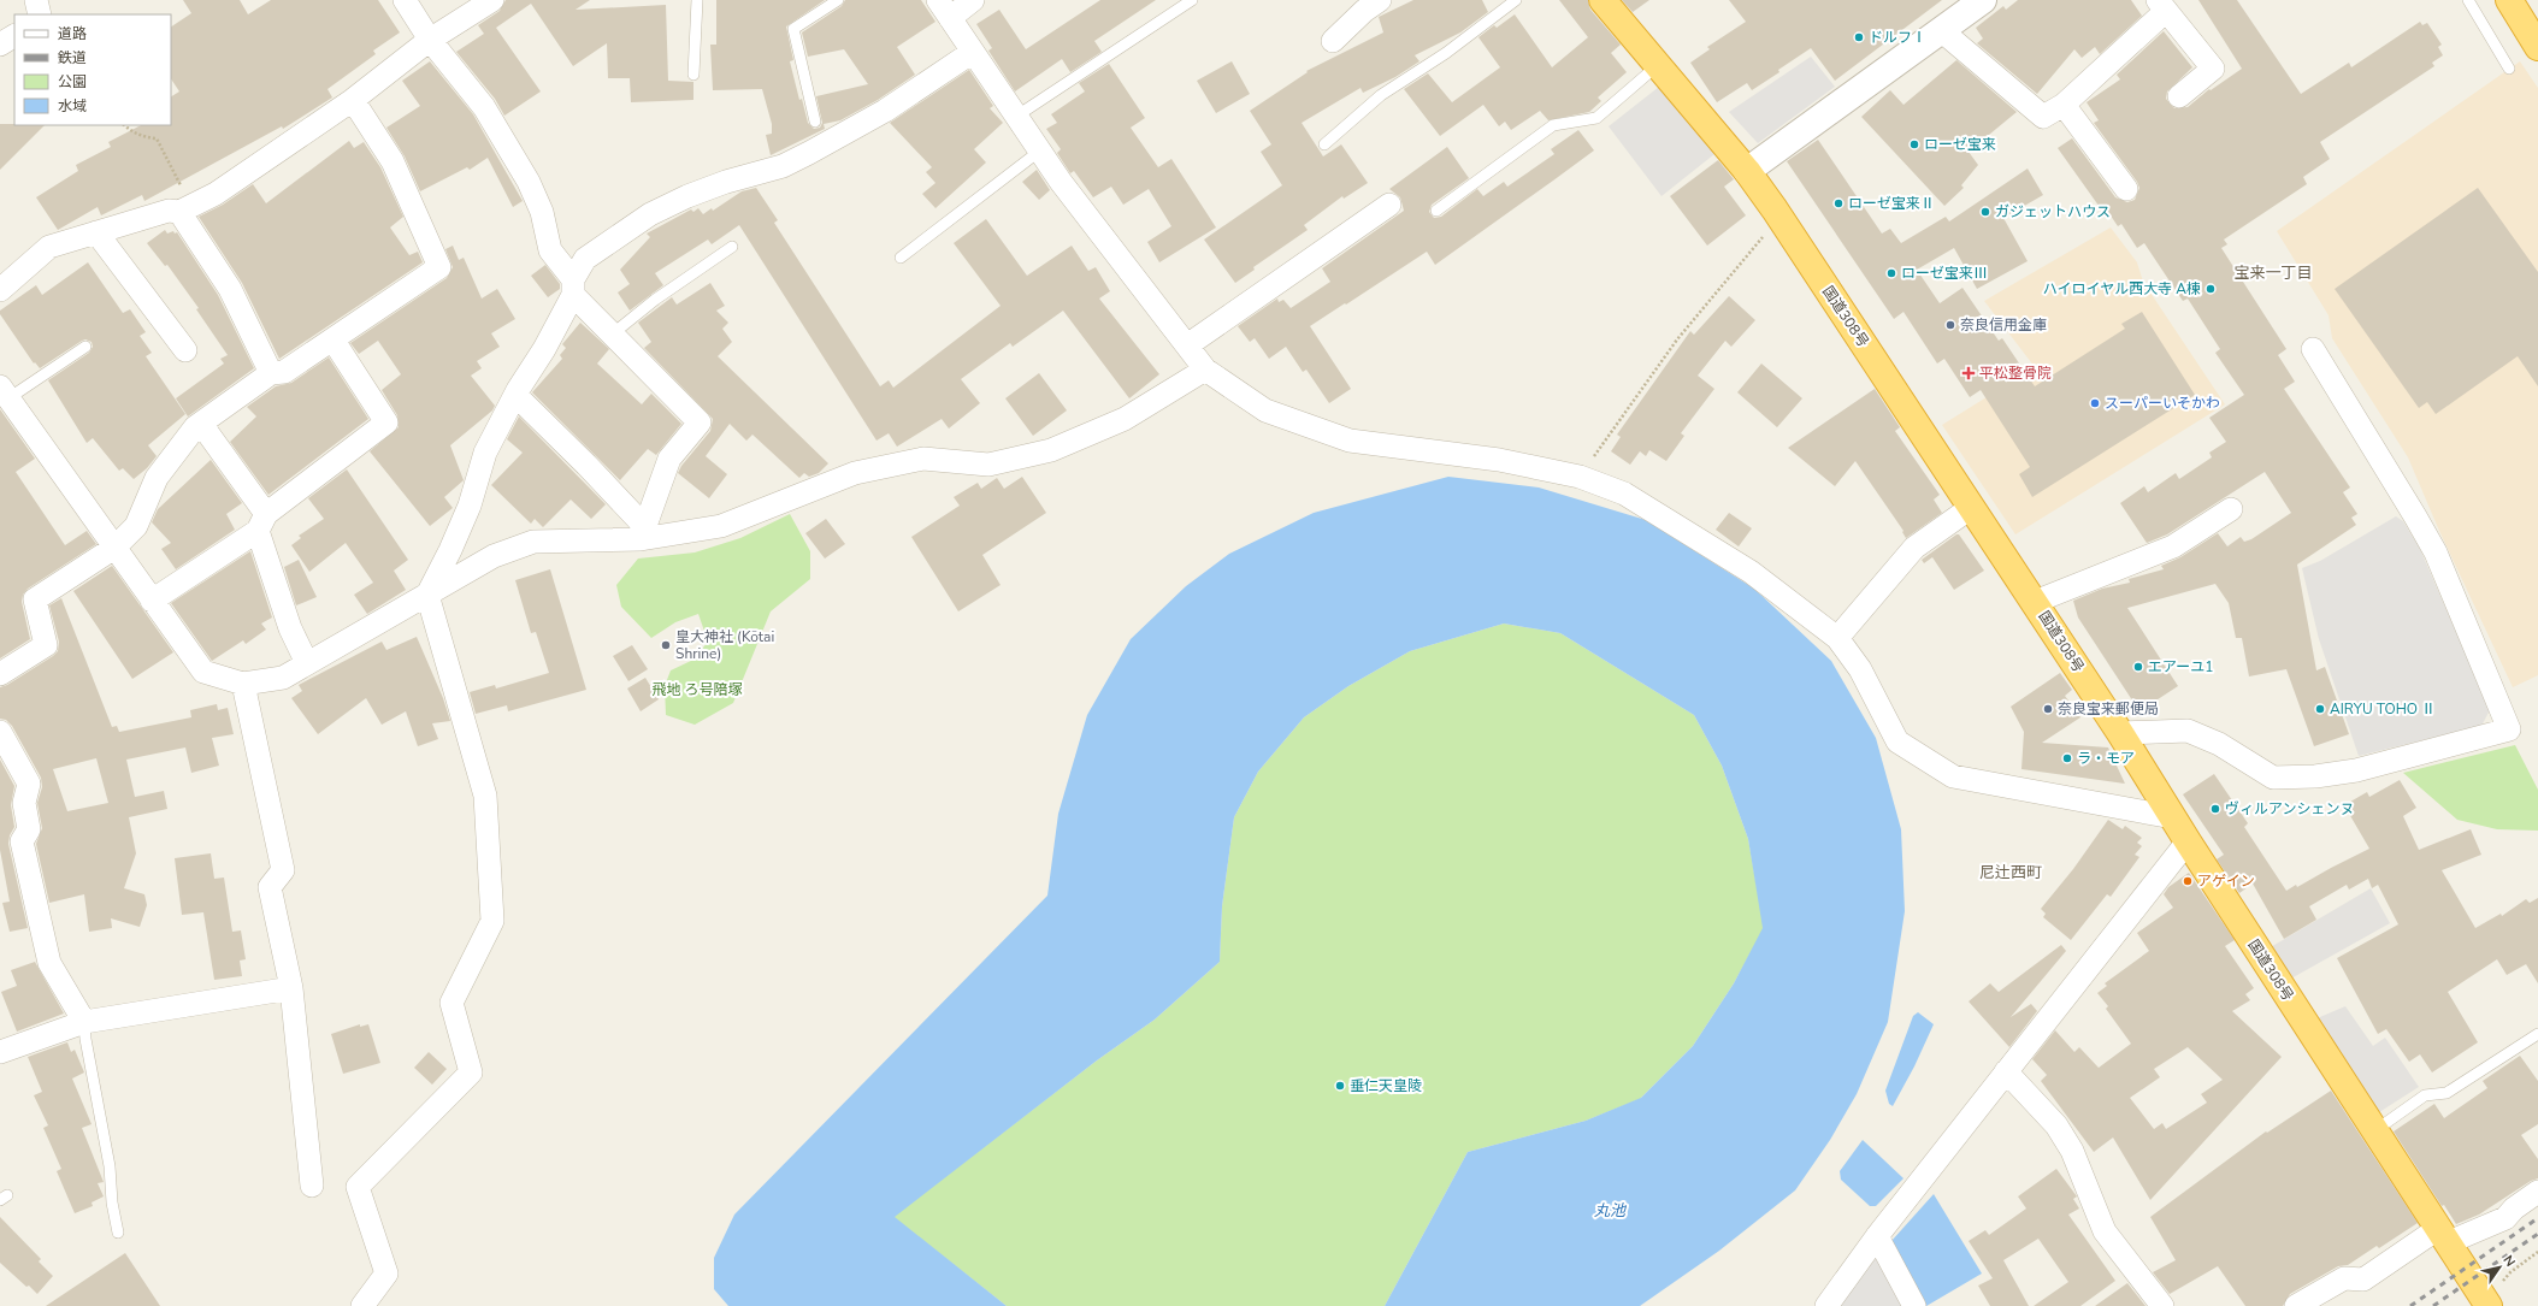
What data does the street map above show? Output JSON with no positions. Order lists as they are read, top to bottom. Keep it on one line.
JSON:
{"streets":{"highway":["国道308号"]},"districts":["宝来一丁目","尼辻西町"],"water":["丸池"],"parks":["飛地 ろ号陪塚"],"places":{"other":["ドルフⅠ","ローゼ宝来","ローゼ宝来Ⅱ","ガジェットハウス","ローゼ宝来Ⅲ","ハイロイヤル西大寺 A棟","奈良信用金庫","スーパーいそかわ","皇大神社 (Kōtai Shrine)","エアーユ1","奈良宝来郵便局","AIRYU TOHO Ⅱ","ラ・モア","ヴィルアンシェンヌ","アゲイン","垂仁天皇陵"],"health":["平松整骨院"]},"legend":["道路","鉄道","公園","水域"],"north":"top right"}
